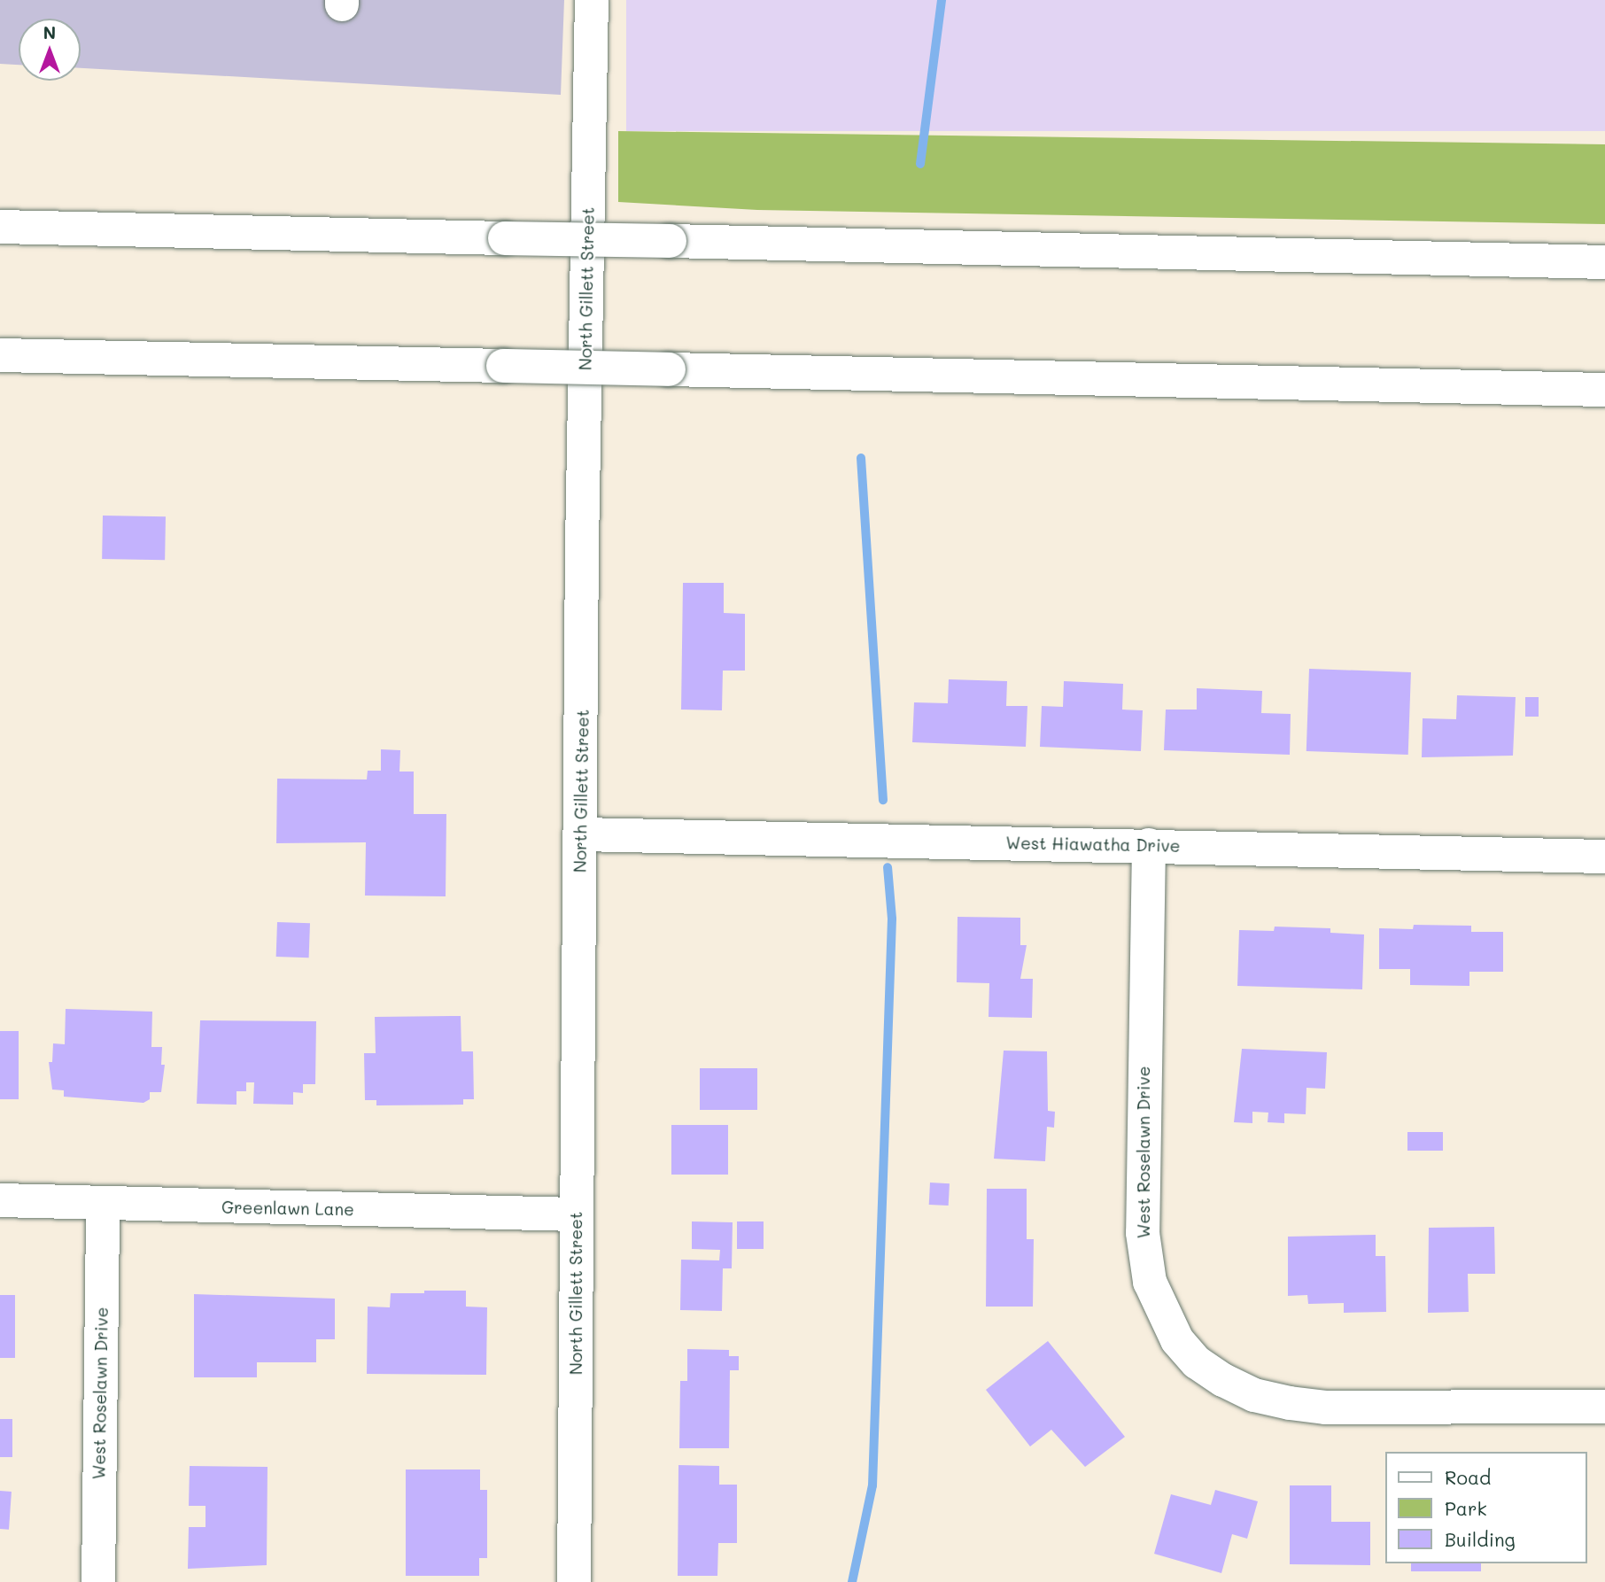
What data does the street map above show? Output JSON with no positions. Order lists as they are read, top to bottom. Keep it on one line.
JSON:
{"streets":{"main road":["North Gillett Street","West Hiawatha Drive","West Roselawn Drive","Greenlawn Lane"]},"crossings":[["North Gillett Street","West Hiawatha Drive"],["North Gillett Street","Greenlawn Lane"],["West Hiawatha Drive","West Roselawn Drive"],["West Roselawn Drive","Greenlawn Lane"]],"legend":["Road","Park","Building"],"north":"top"}
